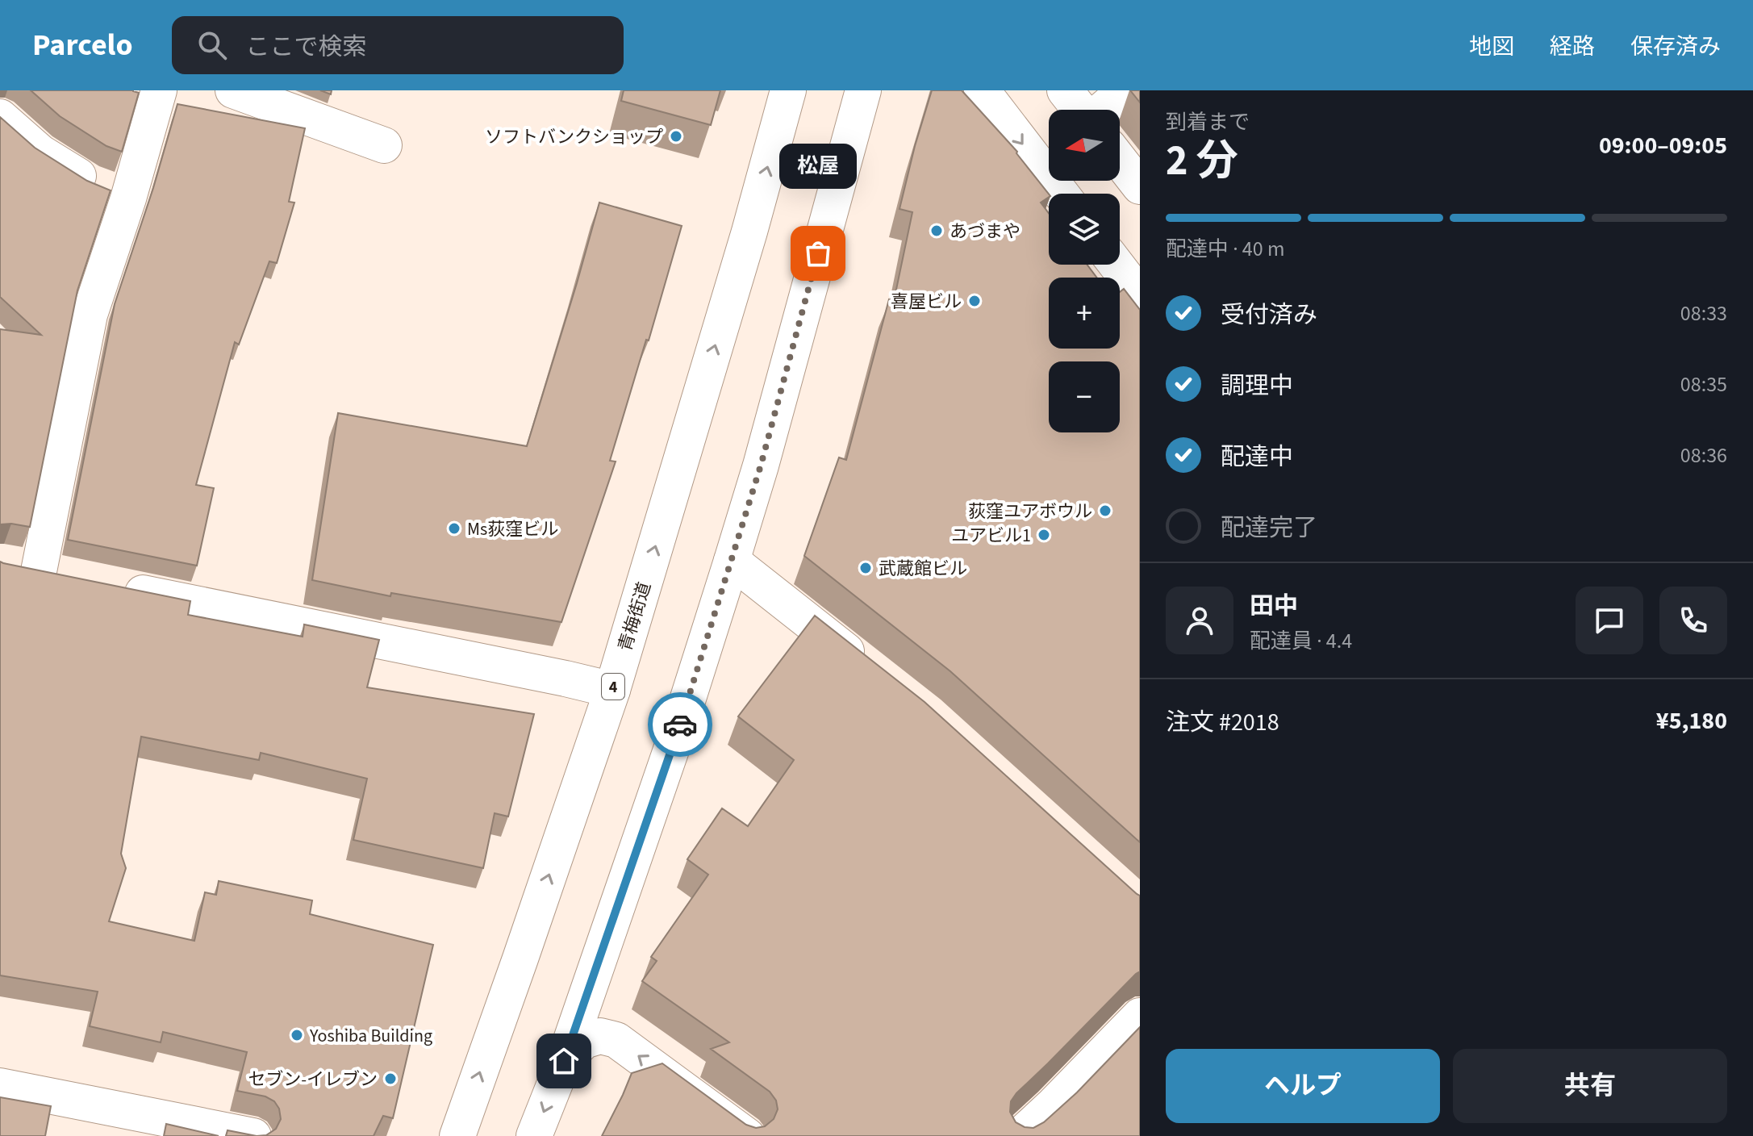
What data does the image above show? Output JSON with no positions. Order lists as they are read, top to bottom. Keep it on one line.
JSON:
{"streets":{"main road":["青梅街道","4"]},"places":["ソフトバンクショップ","あづまや","松屋","喜屋ビル","荻窪ユアボウル","Ms荻窪ビル","ユアビル1","武蔵館ビル","Yoshiba Building","セブン-イレブン"],"north":"left","page":{"header":"Parcelo","search":"ここで検索","nav":["地図","経路","保存済み"],"heading":["2 分","到着まで","09:00–09:05"],"panel":["田中","配達員 · 4.4","注文 #2018","¥5,180"],"map_buttons":["+","−"],"bubble":"松屋","bar":"配達中 · 40 m","list":[["受付済み","08:33"],["調理中","08:35"],["配達中","08:36"],"配達完了"],"buttons":["ヘルプ","共有"]}}
